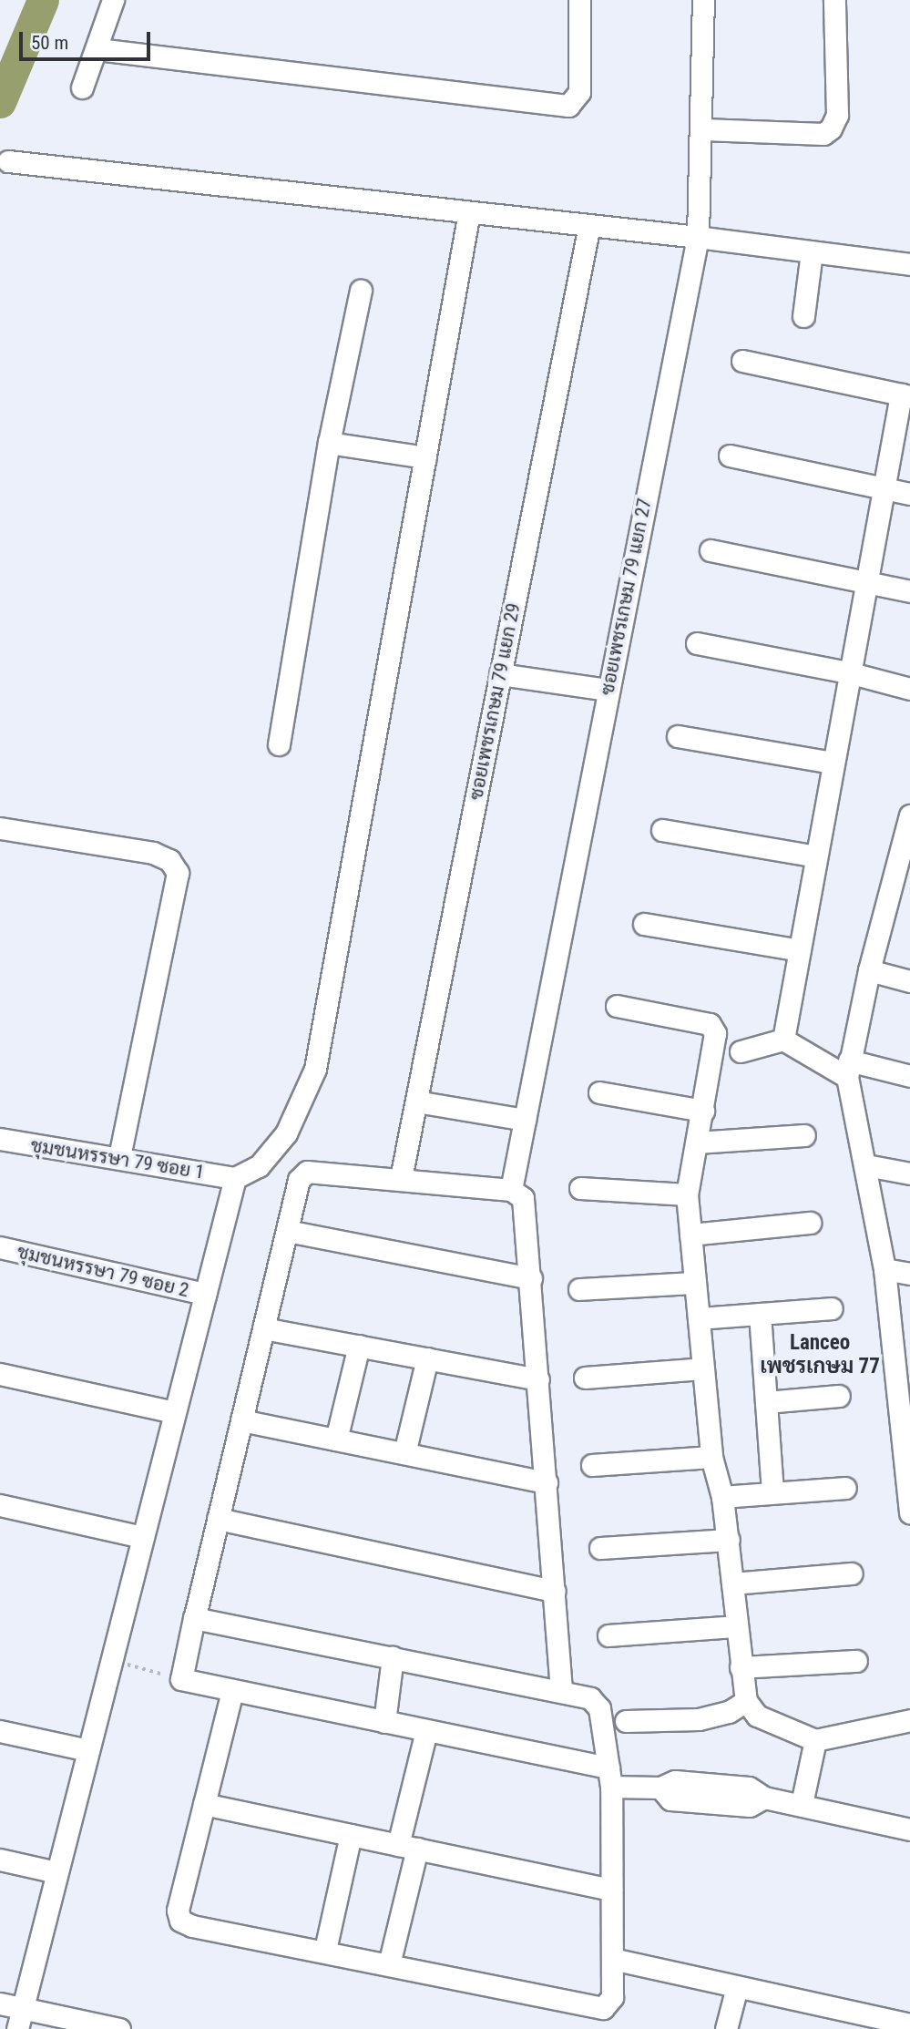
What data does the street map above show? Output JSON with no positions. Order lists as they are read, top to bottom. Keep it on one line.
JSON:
{"streets":{"street":["ซอยเพชรเกษม 79 แยก 27","ซอยเพชรเกษม 79 แยก 29","ชุมชนหรรษา 79 ซอย 1","ชุมชนหรรษา 79 ซอย 2"]},"districts":["Lanceo เพชรเกษม 77"],"scale_bar":"50 m"}
